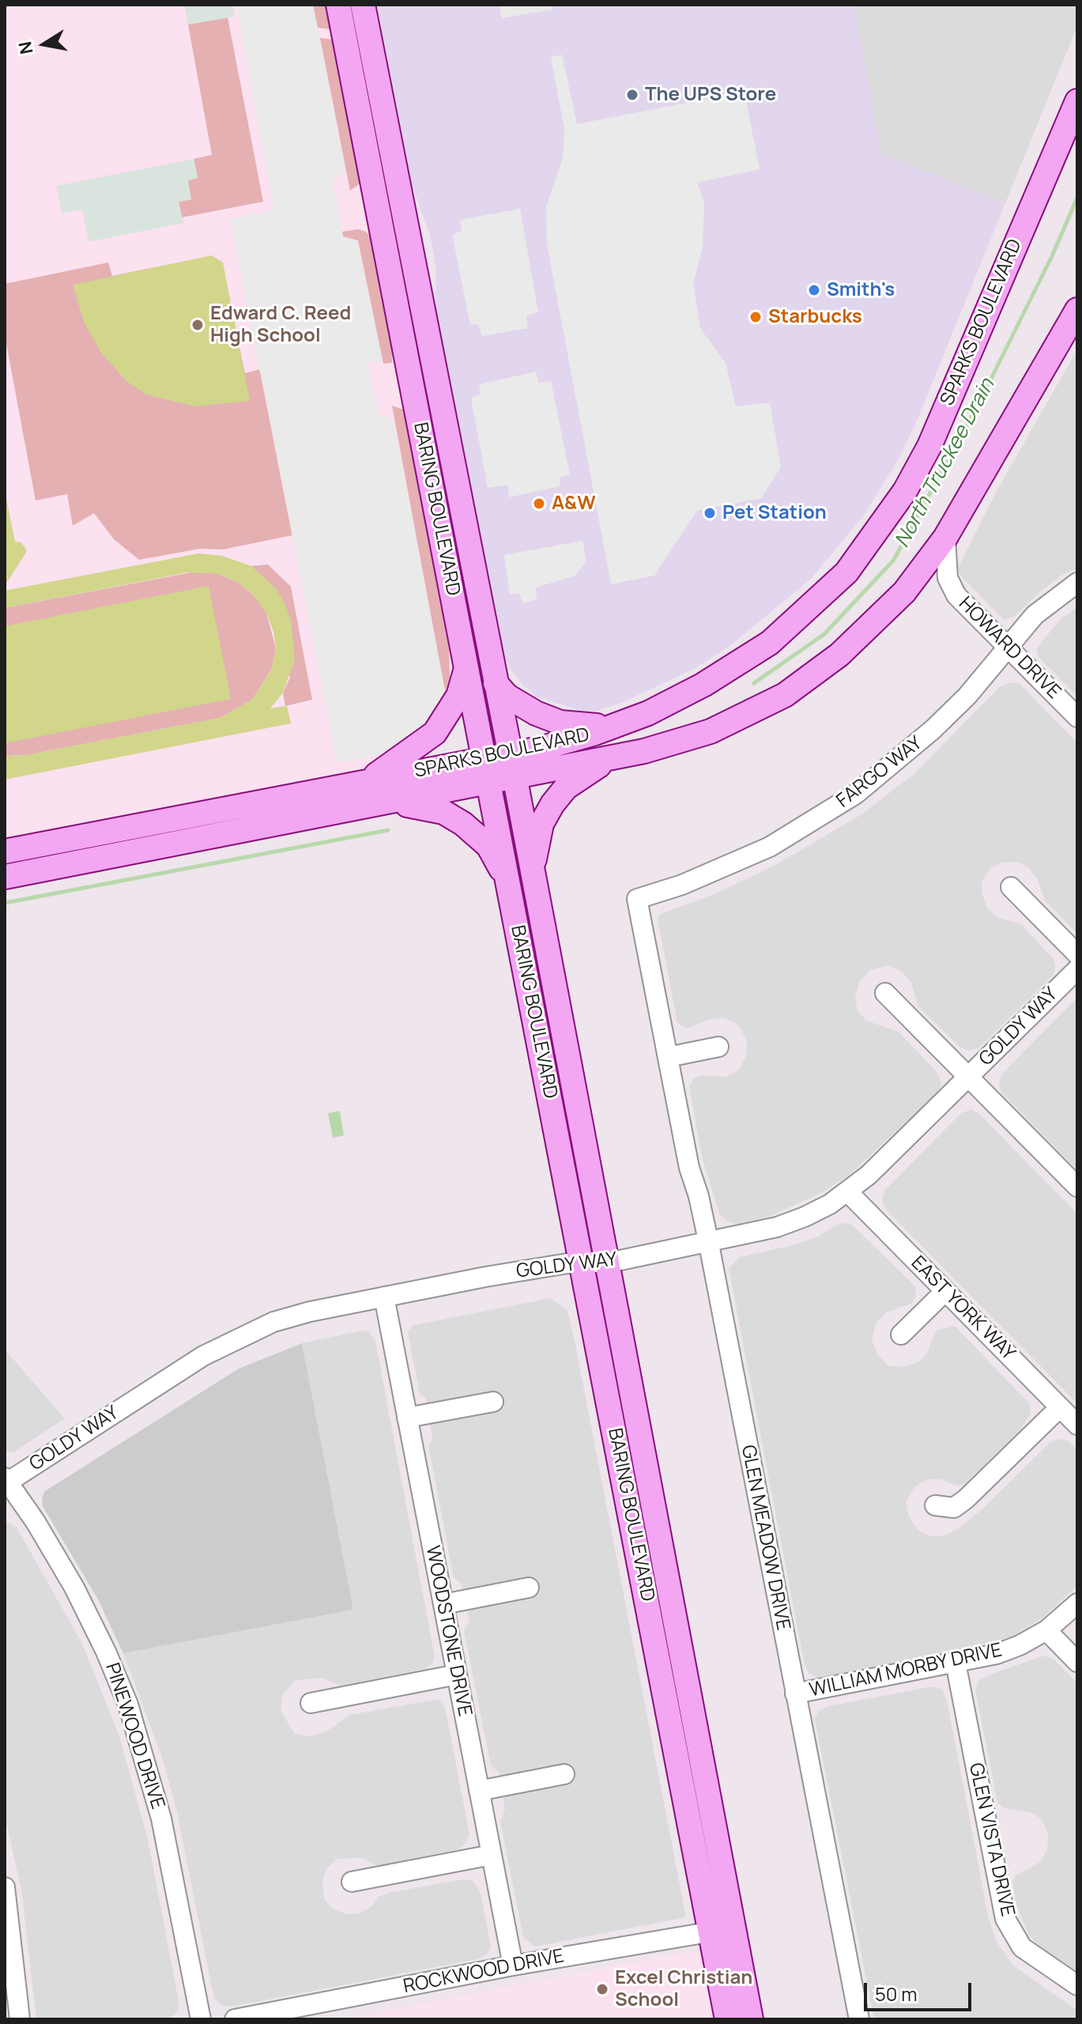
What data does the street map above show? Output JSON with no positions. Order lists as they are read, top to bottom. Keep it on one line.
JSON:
{"streets":{"main road":["SPARKS BOULEVARD","BARING BOULEVARD"],"street":["HOWARD DRIVE","FARGO WAY","GOLDY WAY","EAST YORK WAY","GLEN MEADOW DRIVE","WOODSTONE DRIVE","WILLIAM MORBY DRIVE","PINEWOOD DRIVE","GLEN VISTA DRIVE","ROCKWOOD DRIVE"]},"crossings":[["SPARKS BOULEVARD","BARING BOULEVARD"],["SPARKS BOULEVARD","HOWARD DRIVE"],["BARING BOULEVARD","GOLDY WAY"],["BARING BOULEVARD","ROCKWOOD DRIVE"],["HOWARD DRIVE","FARGO WAY"],["FARGO WAY","GLEN MEADOW DRIVE"],["GOLDY WAY","EAST YORK WAY"],["GOLDY WAY","GLEN MEADOW DRIVE"],["GOLDY WAY","WOODSTONE DRIVE"],["GOLDY WAY","PINEWOOD DRIVE"],["GLEN MEADOW DRIVE","WILLIAM MORBY DRIVE"],["WOODSTONE DRIVE","ROCKWOOD DRIVE"],["WILLIAM MORBY DRIVE","GLEN VISTA DRIVE"]],"water":["North Truckee Drain"],"places":["The UPS Store","Smith's","Starbucks","Edward C. Reed High School","A&W","Pet Station","Excel Christian School"],"scale_bar":"50 m","north":"left"}
